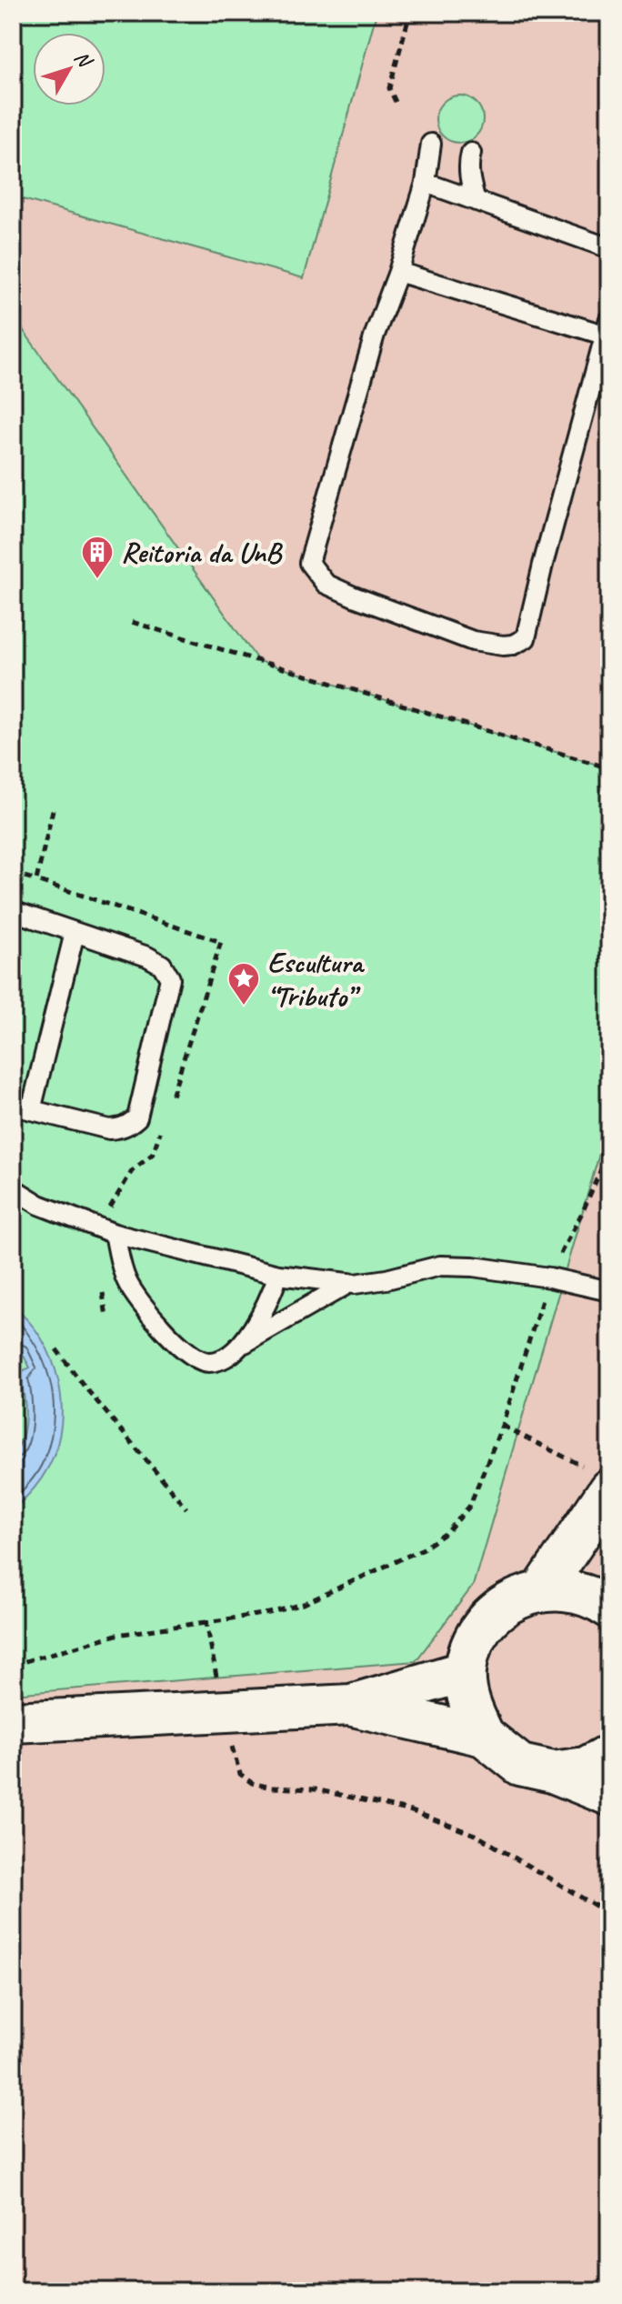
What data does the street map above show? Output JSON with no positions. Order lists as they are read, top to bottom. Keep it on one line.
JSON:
{"places":{"building":["Reitoria da UnB"],"place":["Escultura “Tributo”"]},"north":"top right"}
